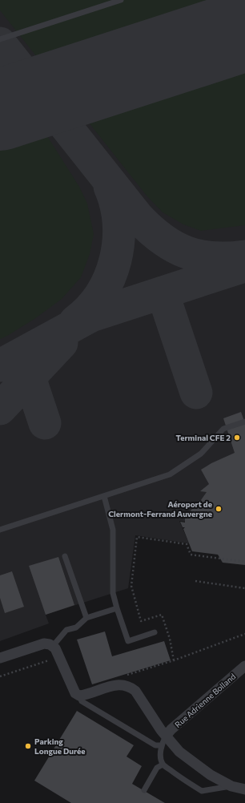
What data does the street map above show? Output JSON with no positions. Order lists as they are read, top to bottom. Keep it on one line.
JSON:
{"streets":{"street":["Rue Adrienne Bolland"]},"places":["Terminal CFE 2","Aéroport de Clermont-Ferrand Auvergne","Parking Longue Durée"]}
